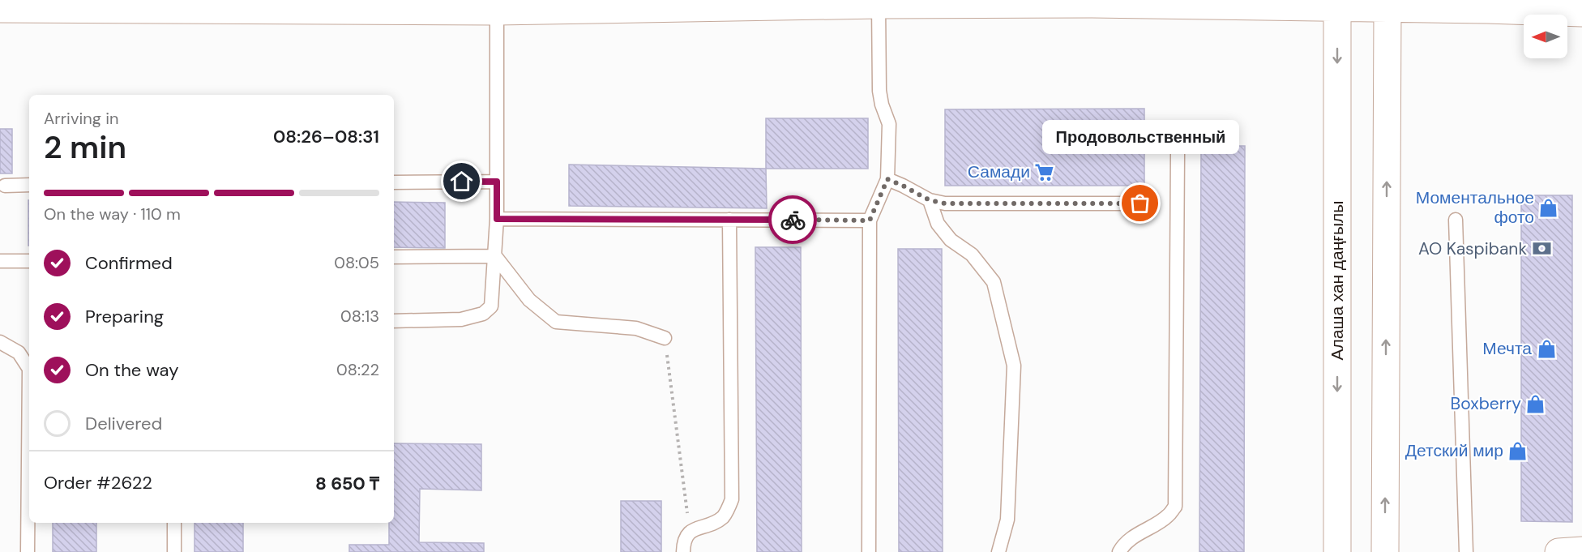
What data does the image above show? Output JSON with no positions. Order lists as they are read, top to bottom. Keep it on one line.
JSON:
{"streets":{"street":["Алаша хан даңғылы"]},"places":{"supermarket":["Самади"],"other":["Продовольственный"],"shop":["Моментальное фото","Мечта","Boxberry","Детский мир"],"bank":["AO Kaspibank"]},"north":"left","page":{"heading":["2 min","Arriving in","08:26–08:31"],"panel":["Order #2622","8 650 ₸"],"bubble":"Продовольственный","bar":"On the way · 110 m","list":[["Confirmed","08:05"],["Preparing","08:13"],["On the way","08:22"],"Delivered"]}}
